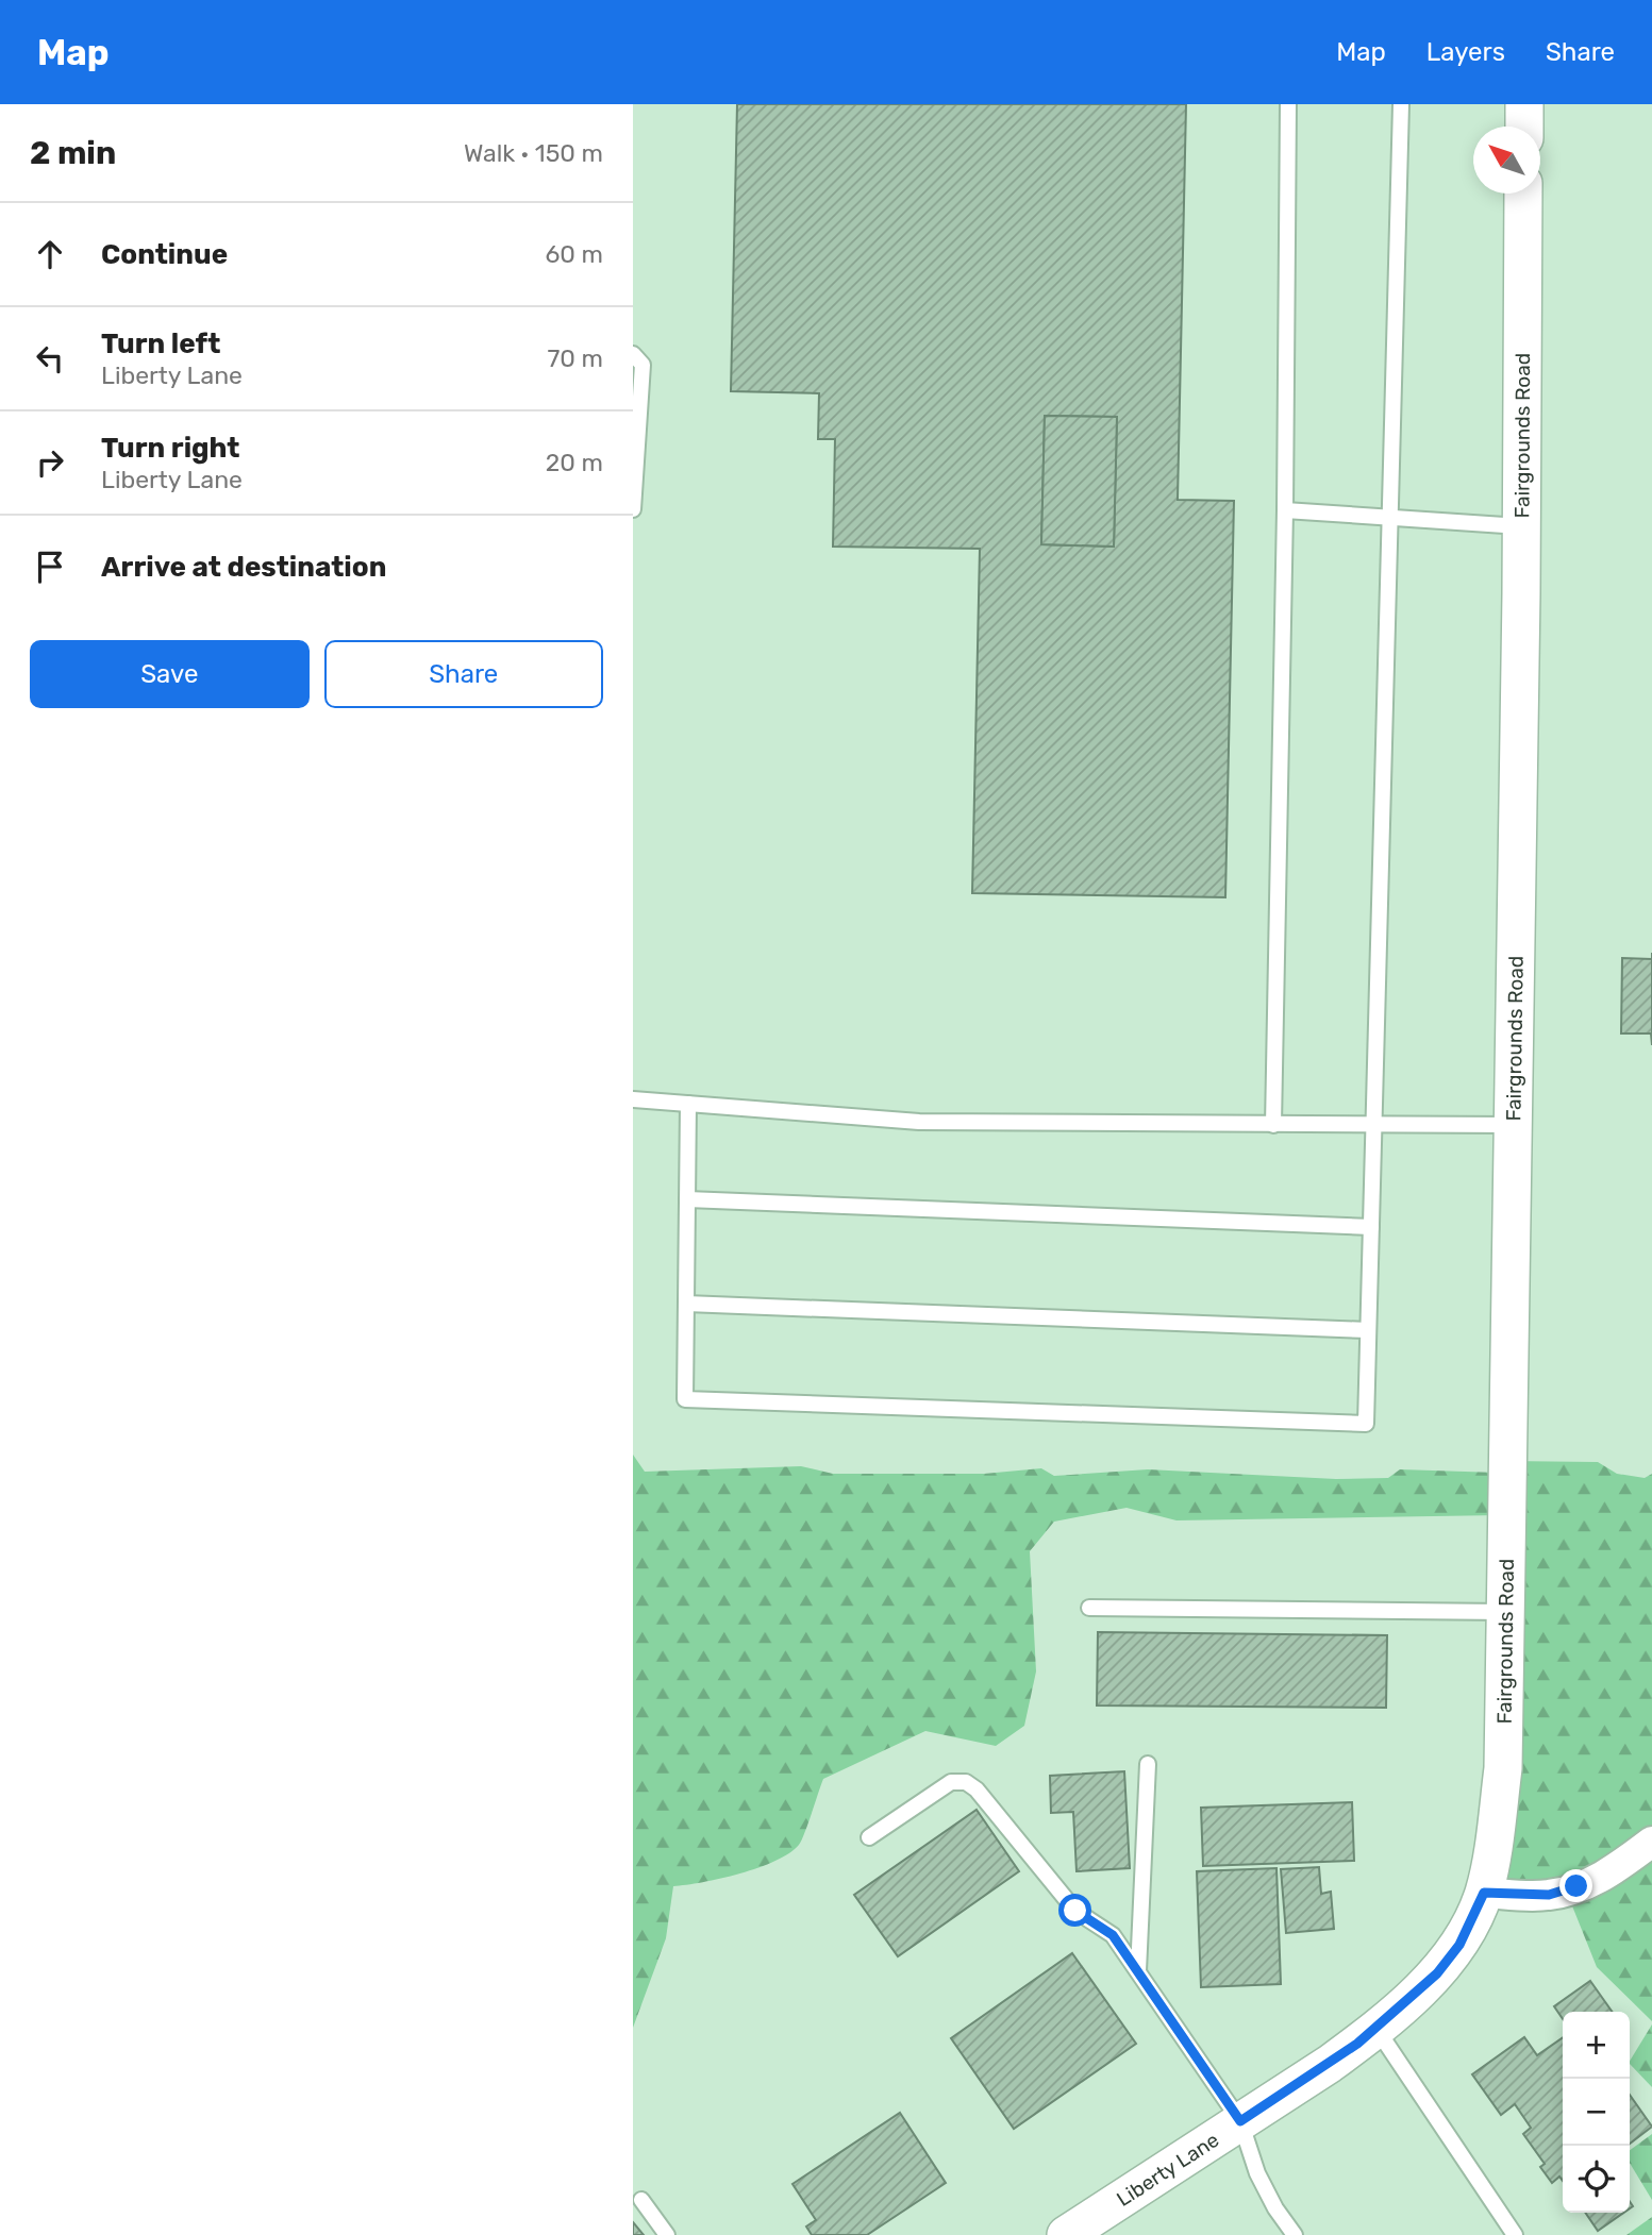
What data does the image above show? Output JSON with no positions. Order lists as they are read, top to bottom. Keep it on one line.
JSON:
{"streets":{"street":["Fairgrounds Road","Liberty Lane"]},"crossings":[["Fairgrounds Road","Liberty Lane"]],"north":"top left","page":{"header":"Map","nav":["Map","Layers","Share"],"heading":["2 min","Walk · 150 m"],"list":[["Continue","60 m"],["Turn left","Liberty Lane","70 m"],["Turn right","Liberty Lane","20 m"],"Arrive at destination"],"buttons":["Save","Share"],"map_buttons":["+","−"]}}
